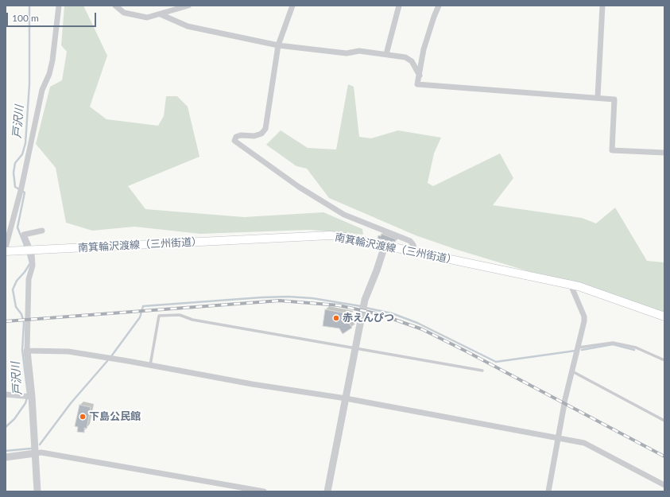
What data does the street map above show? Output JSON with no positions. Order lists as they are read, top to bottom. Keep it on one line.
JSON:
{"streets":{"main road":["南箕輪沢渡線（三州街道）"]},"water":["戸沢川"],"places":["赤えんぴつ","下島公民館"],"scale_bar":"100 m"}
